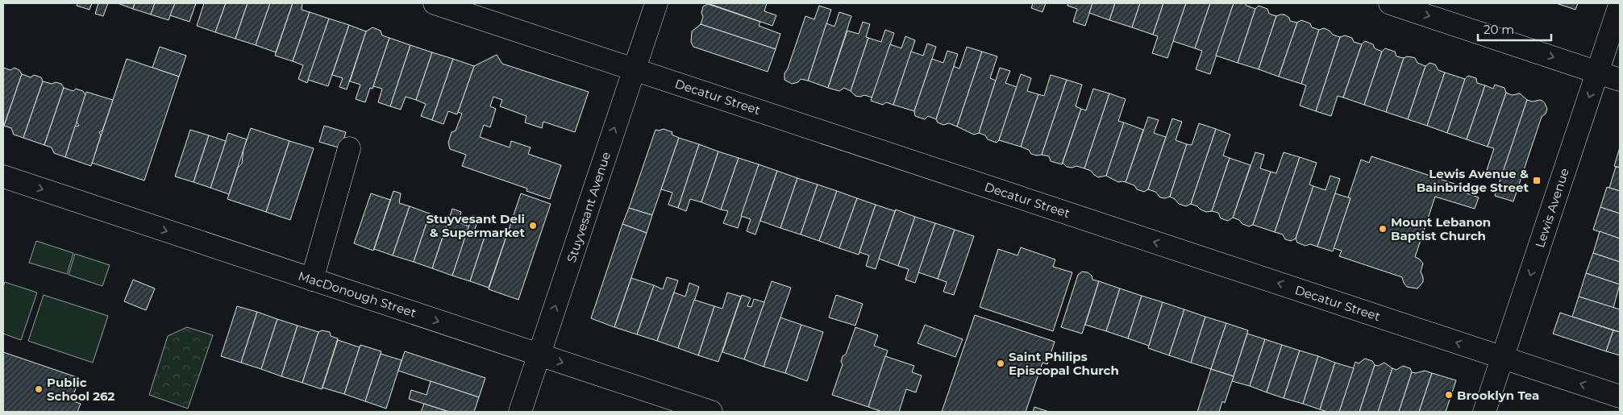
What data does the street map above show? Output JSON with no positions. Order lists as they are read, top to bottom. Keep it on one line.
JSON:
{"streets":{"street":["Decatur Street","Stuyvesant Avenue","Lewis Avenue","MacDonough Street"]},"crossings":[["Decatur Street","Stuyvesant Avenue"],["Decatur Street","Lewis Avenue"],["Stuyvesant Avenue","MacDonough Street"]],"one_way":["Decatur Street","Stuyvesant Avenue","Lewis Avenue","MacDonough Street"],"places":{"transit":["Lewis Avenue & Bainbridge Street"],"other":["Stuyvesant Deli & Supermarket","Mount Lebanon Baptist Church","Saint Philips Episcopal Church","Public School 262","Brooklyn Tea"]},"scale_bar":"20 m"}
